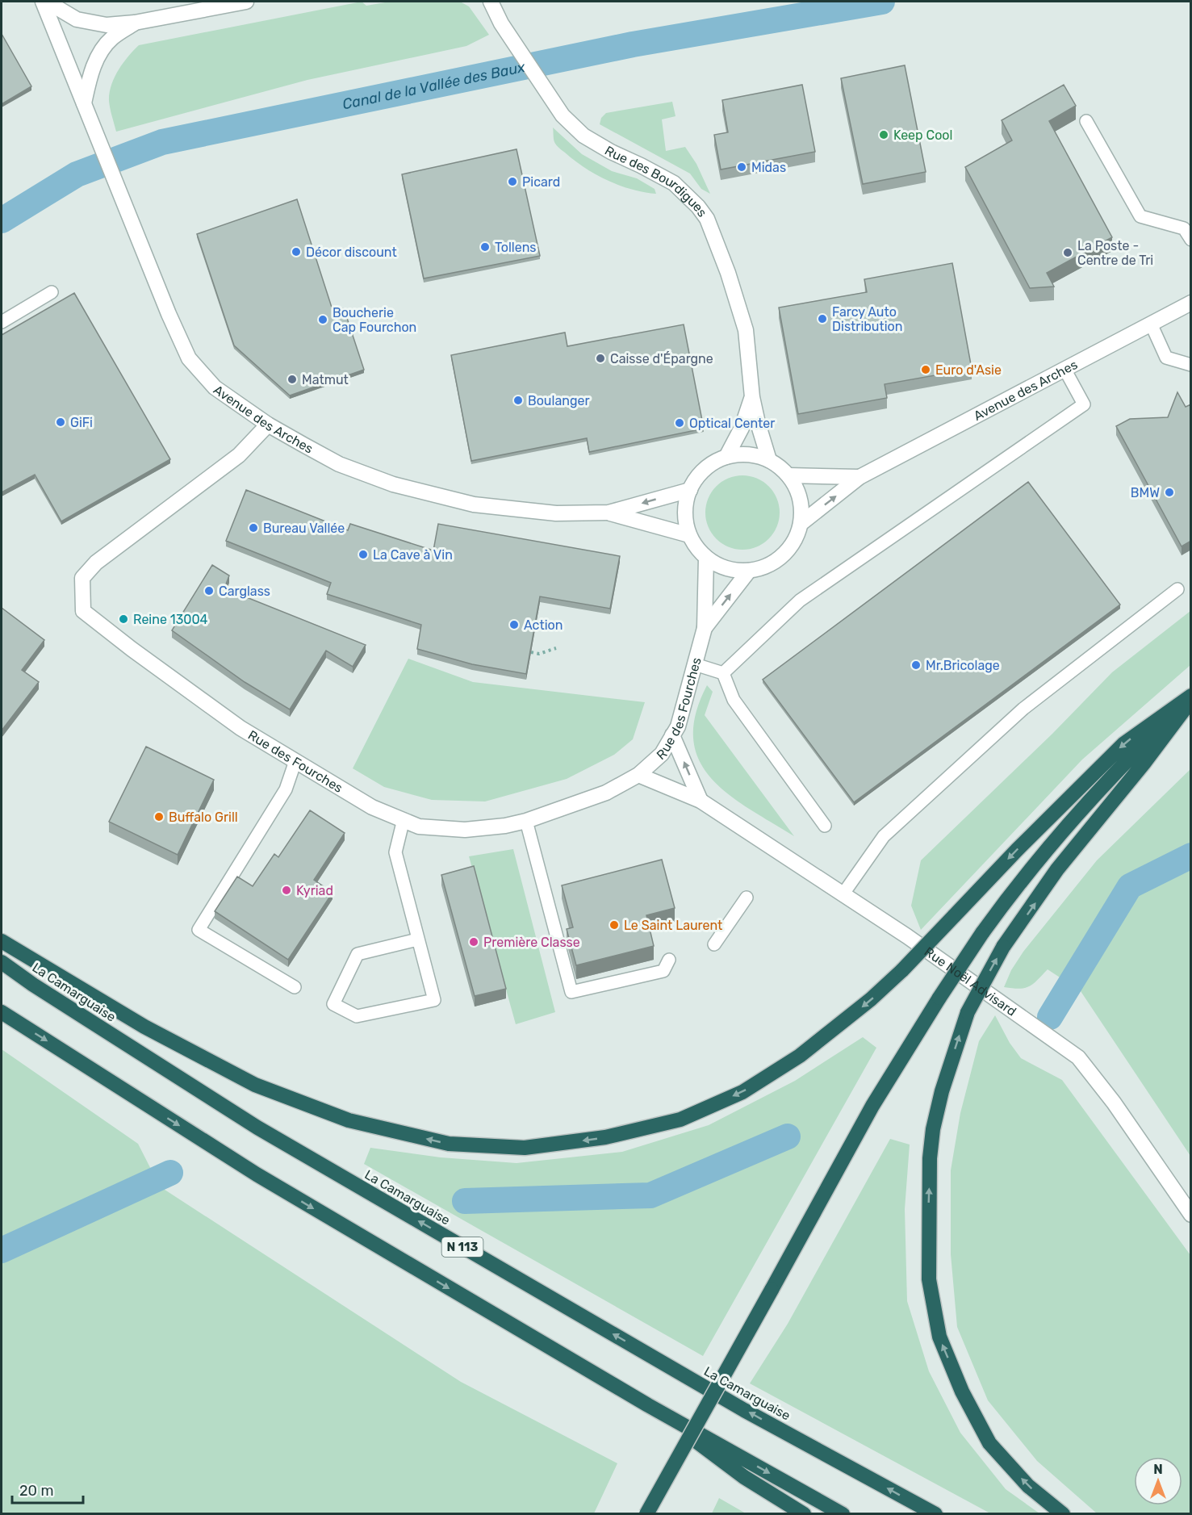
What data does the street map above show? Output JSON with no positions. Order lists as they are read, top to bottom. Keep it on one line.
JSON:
{"streets":{"highway":["La Camarguaise","N 113"],"street":["Rue des Bourdigues","Avenue des Arches","Rue des Fourches","Rue Noël Advisard"]},"crossings":[["Rue des Bourdigues","Avenue des Arches"],["Rue des Bourdigues","Rue des Fourches"],["Avenue des Arches","Rue des Fourches"],["Rue des Fourches","Rue Noël Advisard"]],"water":["Canal de la Vallée des Baux"],"places":["Keep Cool","Midas","Picard","Tollens","Décor discount","La Poste - Centre de Tri","Farcy Auto Distribution","Boucherie Cap Fourchon","Caisse d'Épargne","Euro d'Asie","Matmut","Boulanger","GiFi","Optical Center","BMW","Bureau Vallée","La Cave à Vin","Carglass","Reine 13004","Action","Mr.Bricolage","Buffalo Grill","Kyriad","Le Saint Laurent","Première Classe"],"scale_bar":"20 m","north":"top"}
